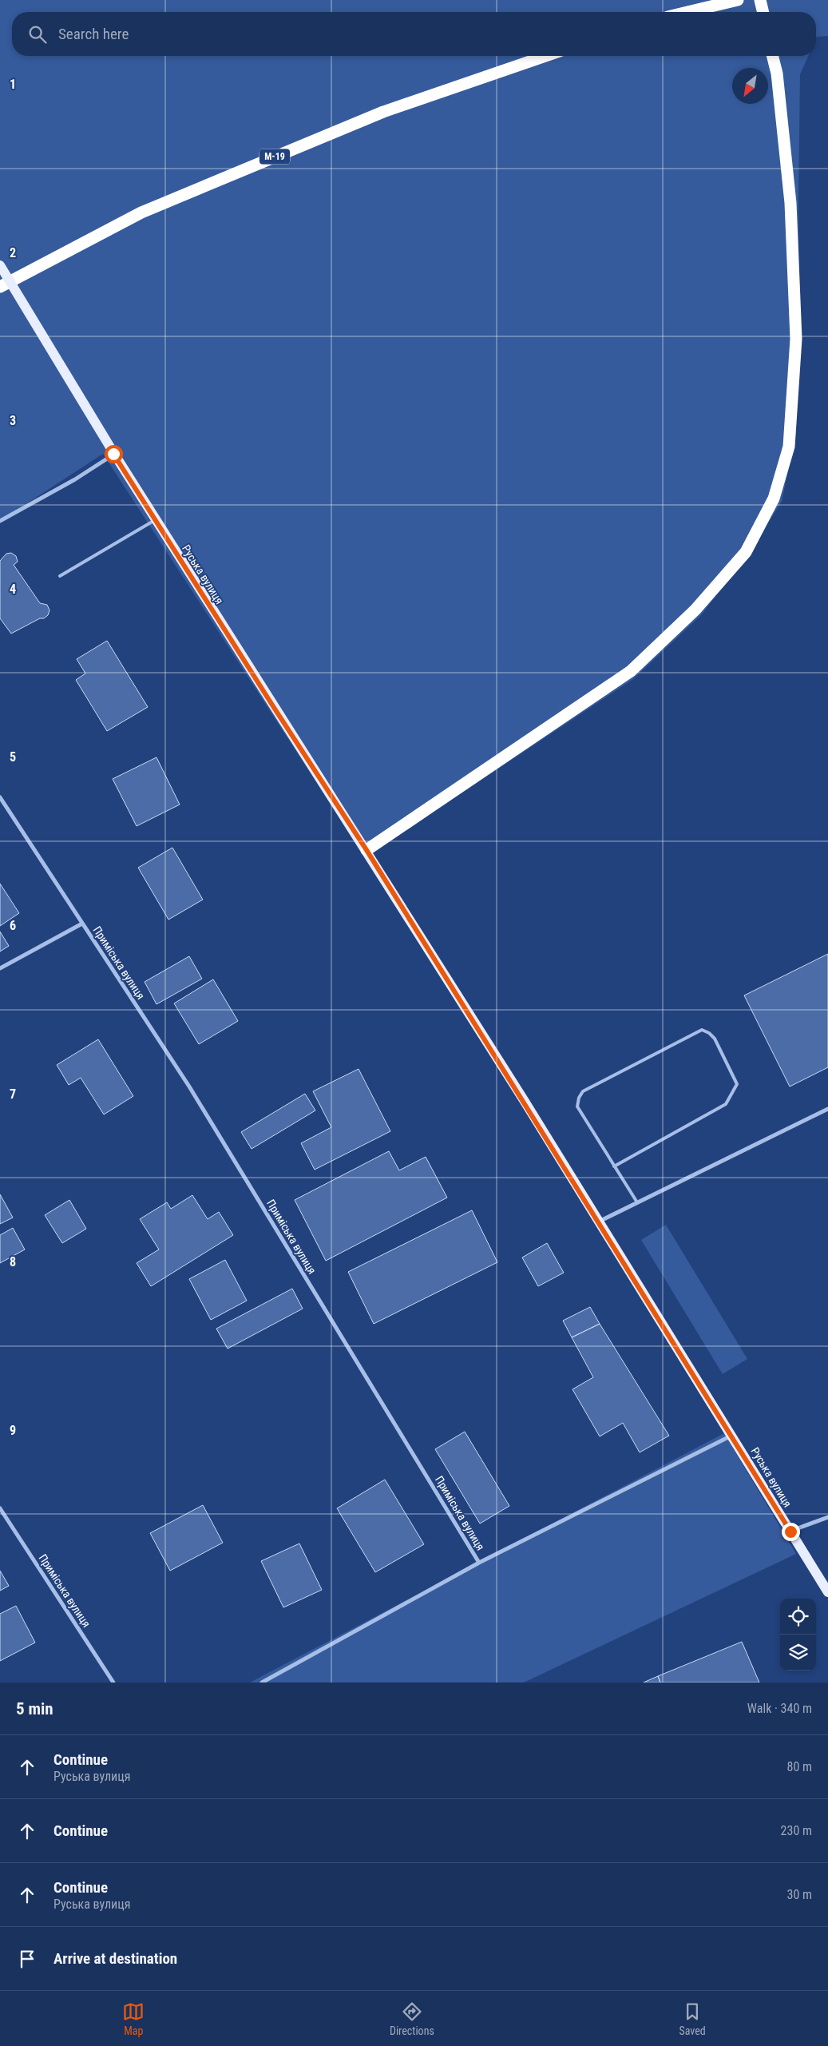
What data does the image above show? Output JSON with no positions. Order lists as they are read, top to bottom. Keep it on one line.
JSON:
{"streets":{"highway":["М-19"],"main road":["Руська вулиця"],"street":["Приміська вулиця"]},"crossings":[["Руська вулиця","Приміська вулиця"]],"north":"bottom left","page":{"search":"Search here","heading":["5 min","Walk · 340 m"],"list":[["Continue","Руська вулиця","80 m"],["Continue","230 m"],["Continue","Руська вулиця","30 m"],"Arrive at destination"],"nav":["Map","Directions","Saved"]},"grid":{"rows":["1","2","3","4","5","6","7","8","9"]}}
